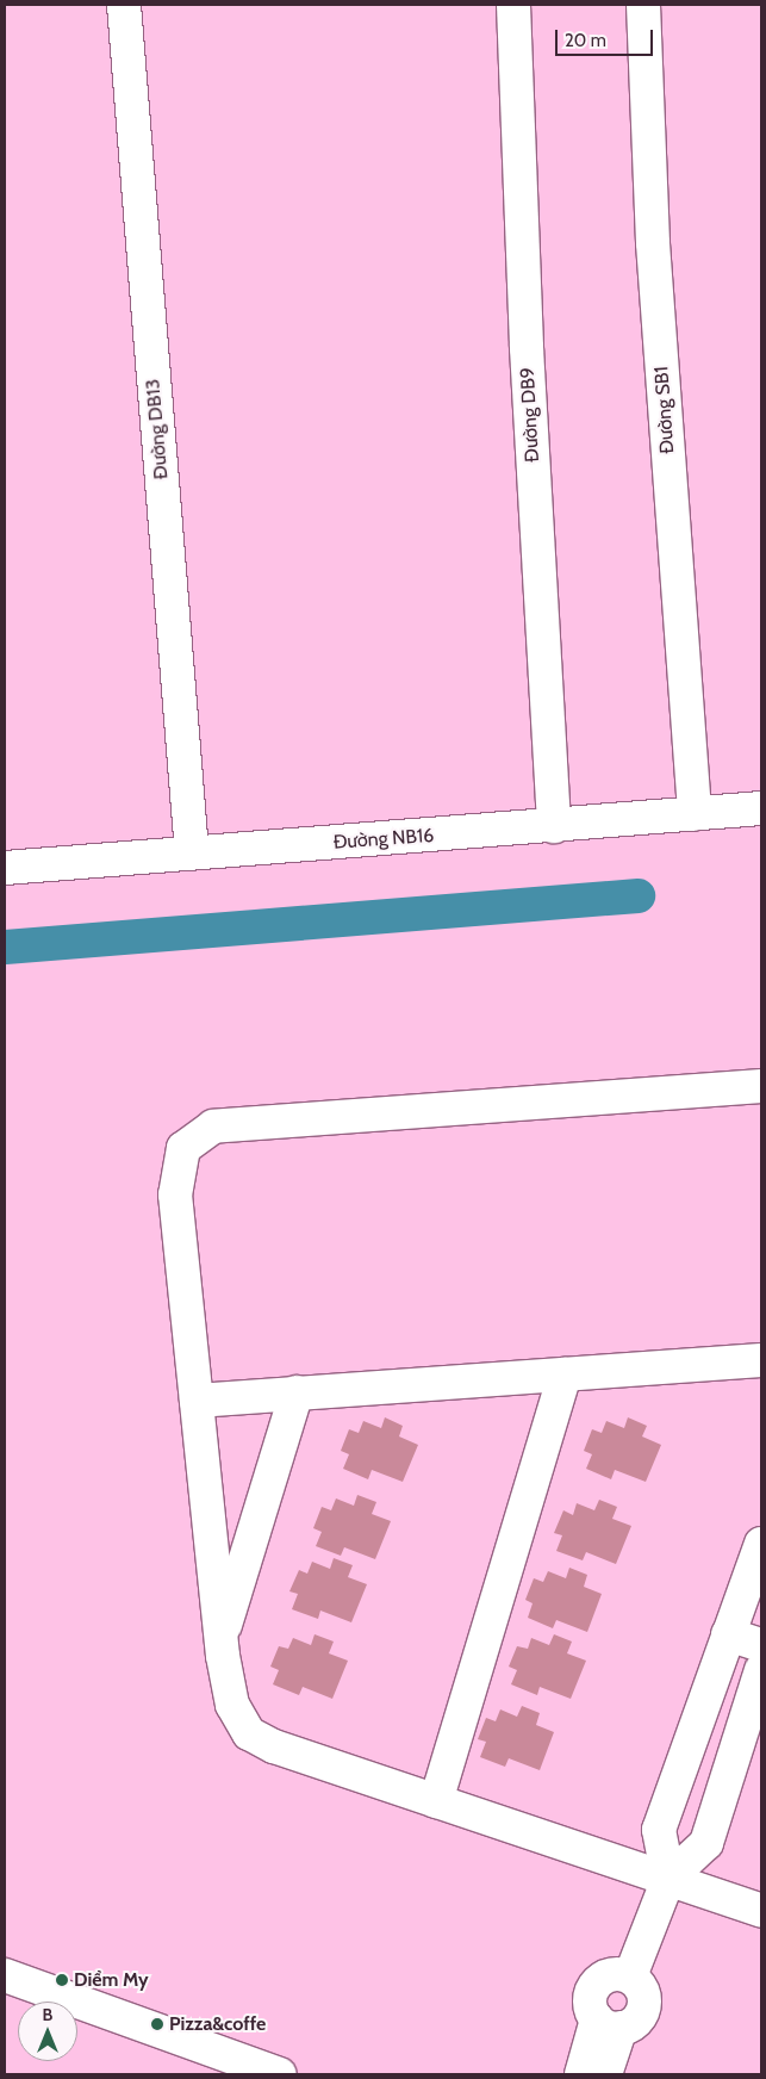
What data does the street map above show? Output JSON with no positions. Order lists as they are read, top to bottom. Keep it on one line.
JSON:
{"streets":{"street":["Đường SB1","Đường DB9","Đường DB13","Đường NB16"]},"crossings":[["Đường SB1","Đường NB16"],["Đường DB9","Đường NB16"],["Đường DB13","Đường NB16"]],"places":["Diểm My","Pizza&coffe"],"scale_bar":"20 m","north":"top"}
